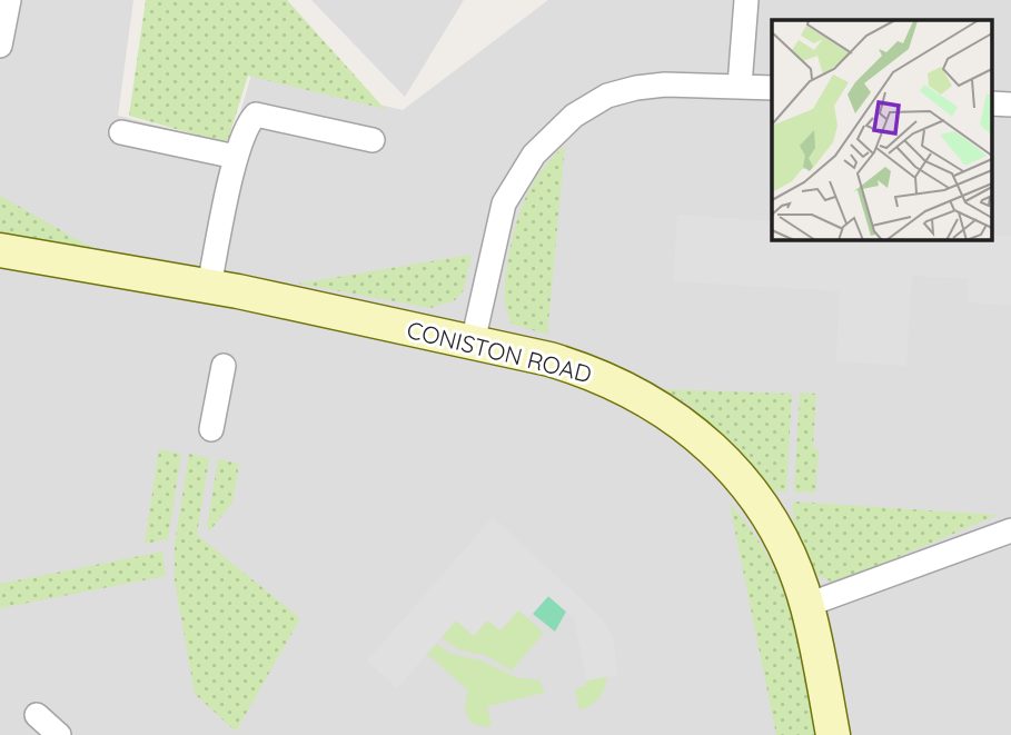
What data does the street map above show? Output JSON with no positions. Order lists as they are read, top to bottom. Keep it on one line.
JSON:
{"streets":{"street":["CONISTON ROAD"]}}
